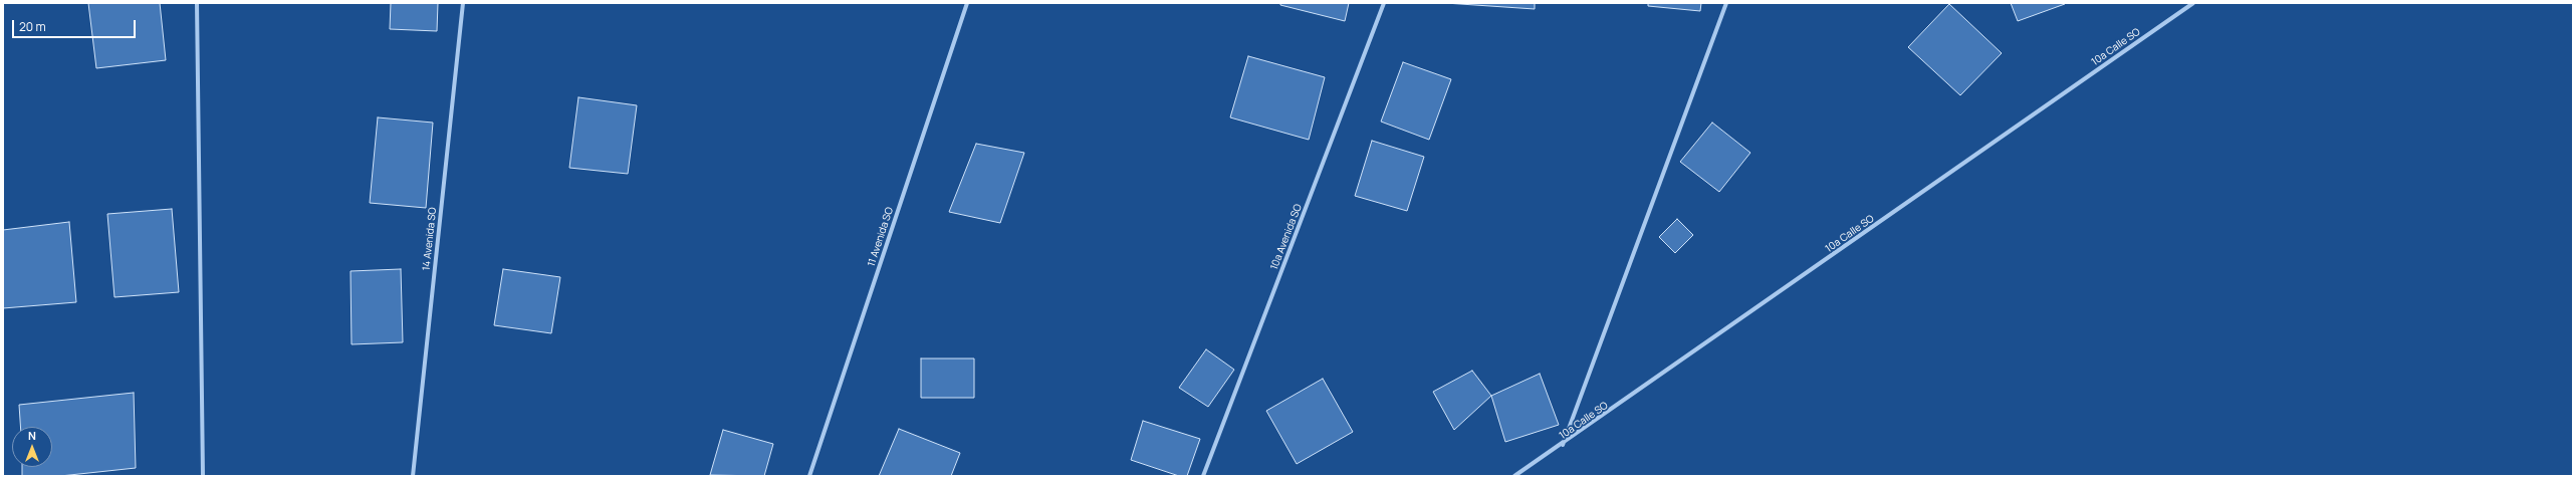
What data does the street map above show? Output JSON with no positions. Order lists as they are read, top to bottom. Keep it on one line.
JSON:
{"streets":{"street":["10a Calle SO","11 Avenida SO","10a Avenida SO","14 Avenida SO"]},"scale_bar":"20 m","north":"top"}
